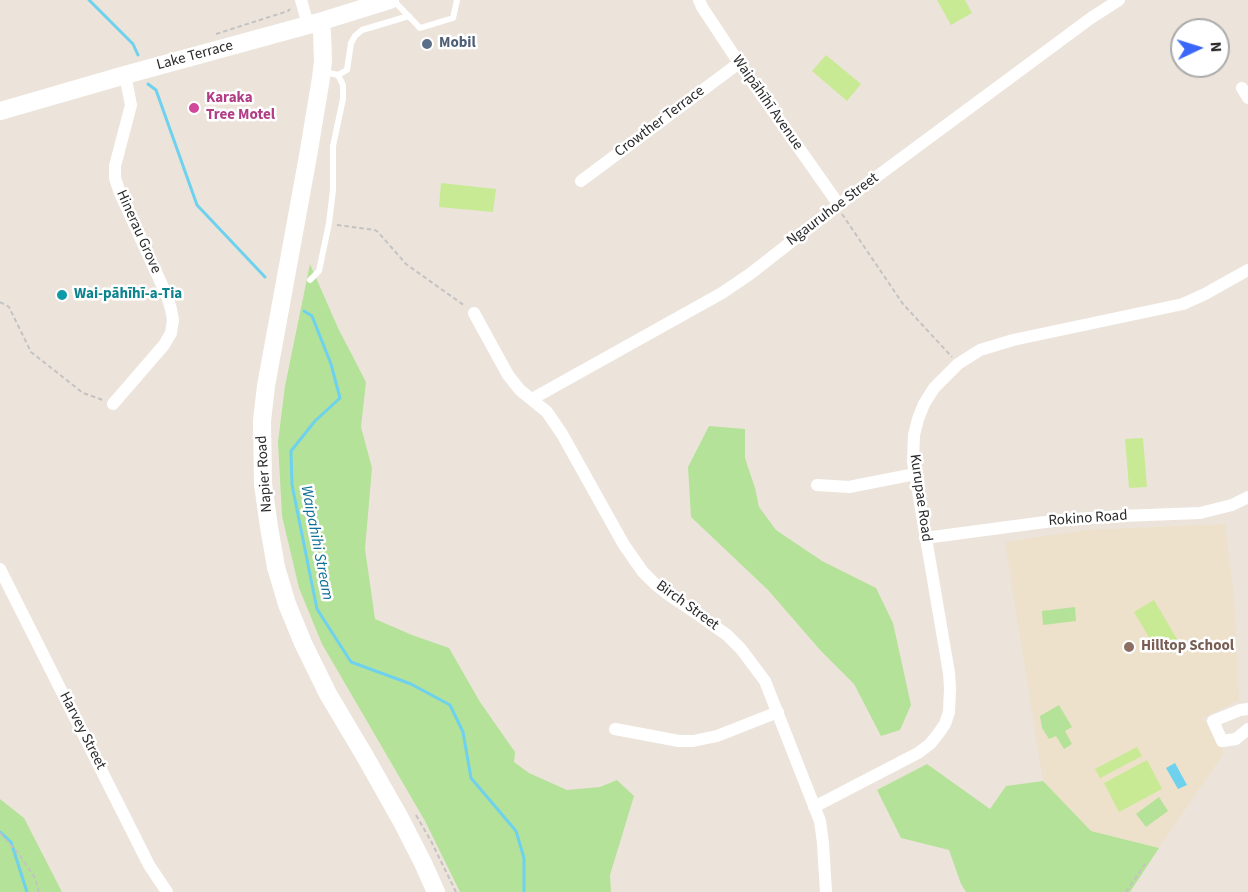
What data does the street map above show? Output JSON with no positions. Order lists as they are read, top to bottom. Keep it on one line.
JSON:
{"streets":{"main road":["Lake Terrace","Napier Road"],"street":["Waipāhīhī Avenue","Crowther Terrace","Ngauruhoe Street","Hinerau Grove","Kurupae Road","Rokino Road","Birch Street","Harvey Street"]},"crossings":[["Lake Terrace","Hinerau Grove"],["Lake Terrace","Napier Road"],["Waipāhīhī Avenue","Crowther Terrace"],["Waipāhīhī Avenue","Ngauruhoe Street"],["Ngauruhoe Street","Birch Street"],["Kurupae Road","Rokino Road"],["Kurupae Road","Birch Street"]],"water":["Waipahihi Stream"],"places":["Mobil","Karaka Tree Motel","Wai-pāhīhī-a-Tia","Hilltop School"],"north":"right"}
